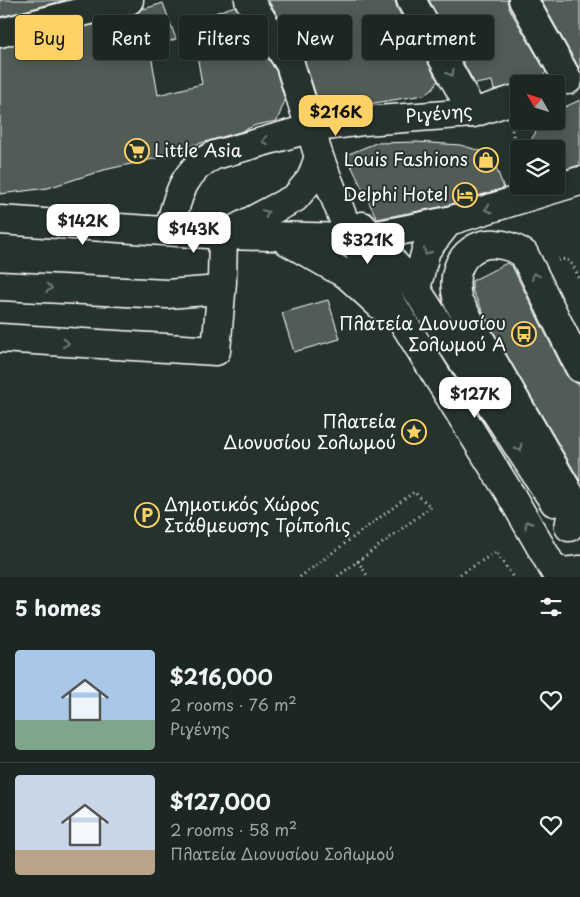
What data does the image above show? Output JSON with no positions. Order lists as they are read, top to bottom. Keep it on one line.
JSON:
{"streets":{"street":["Ριγένης"]},"places":{"supermarket":["Little Asia"],"shop":["Louis Fashions"],"hotel":["Delphi Hotel"],"bus stop":["Πλατεία Διονυσίου Σολωμού Α"],"place":["Πλατεία Διονυσίου Σολωμού"],"parking":["Δημοτικός Χώρος Στάθμευσης Τρίπολις"]},"north":"top left","page":{"chip":["Buy","Rent","Filters","New","Apartment"],"price":["$216K","$142K","$143K","$321K","$127K"],"heading":"5 homes","list":[{"name":"$216,000","note":"2 rooms · 76 m² · Ριγένης"},{"name":"$127,000","note":"2 rooms · 58 m² · Πλατεία Διονυσίου Σολωμού"}]}}
